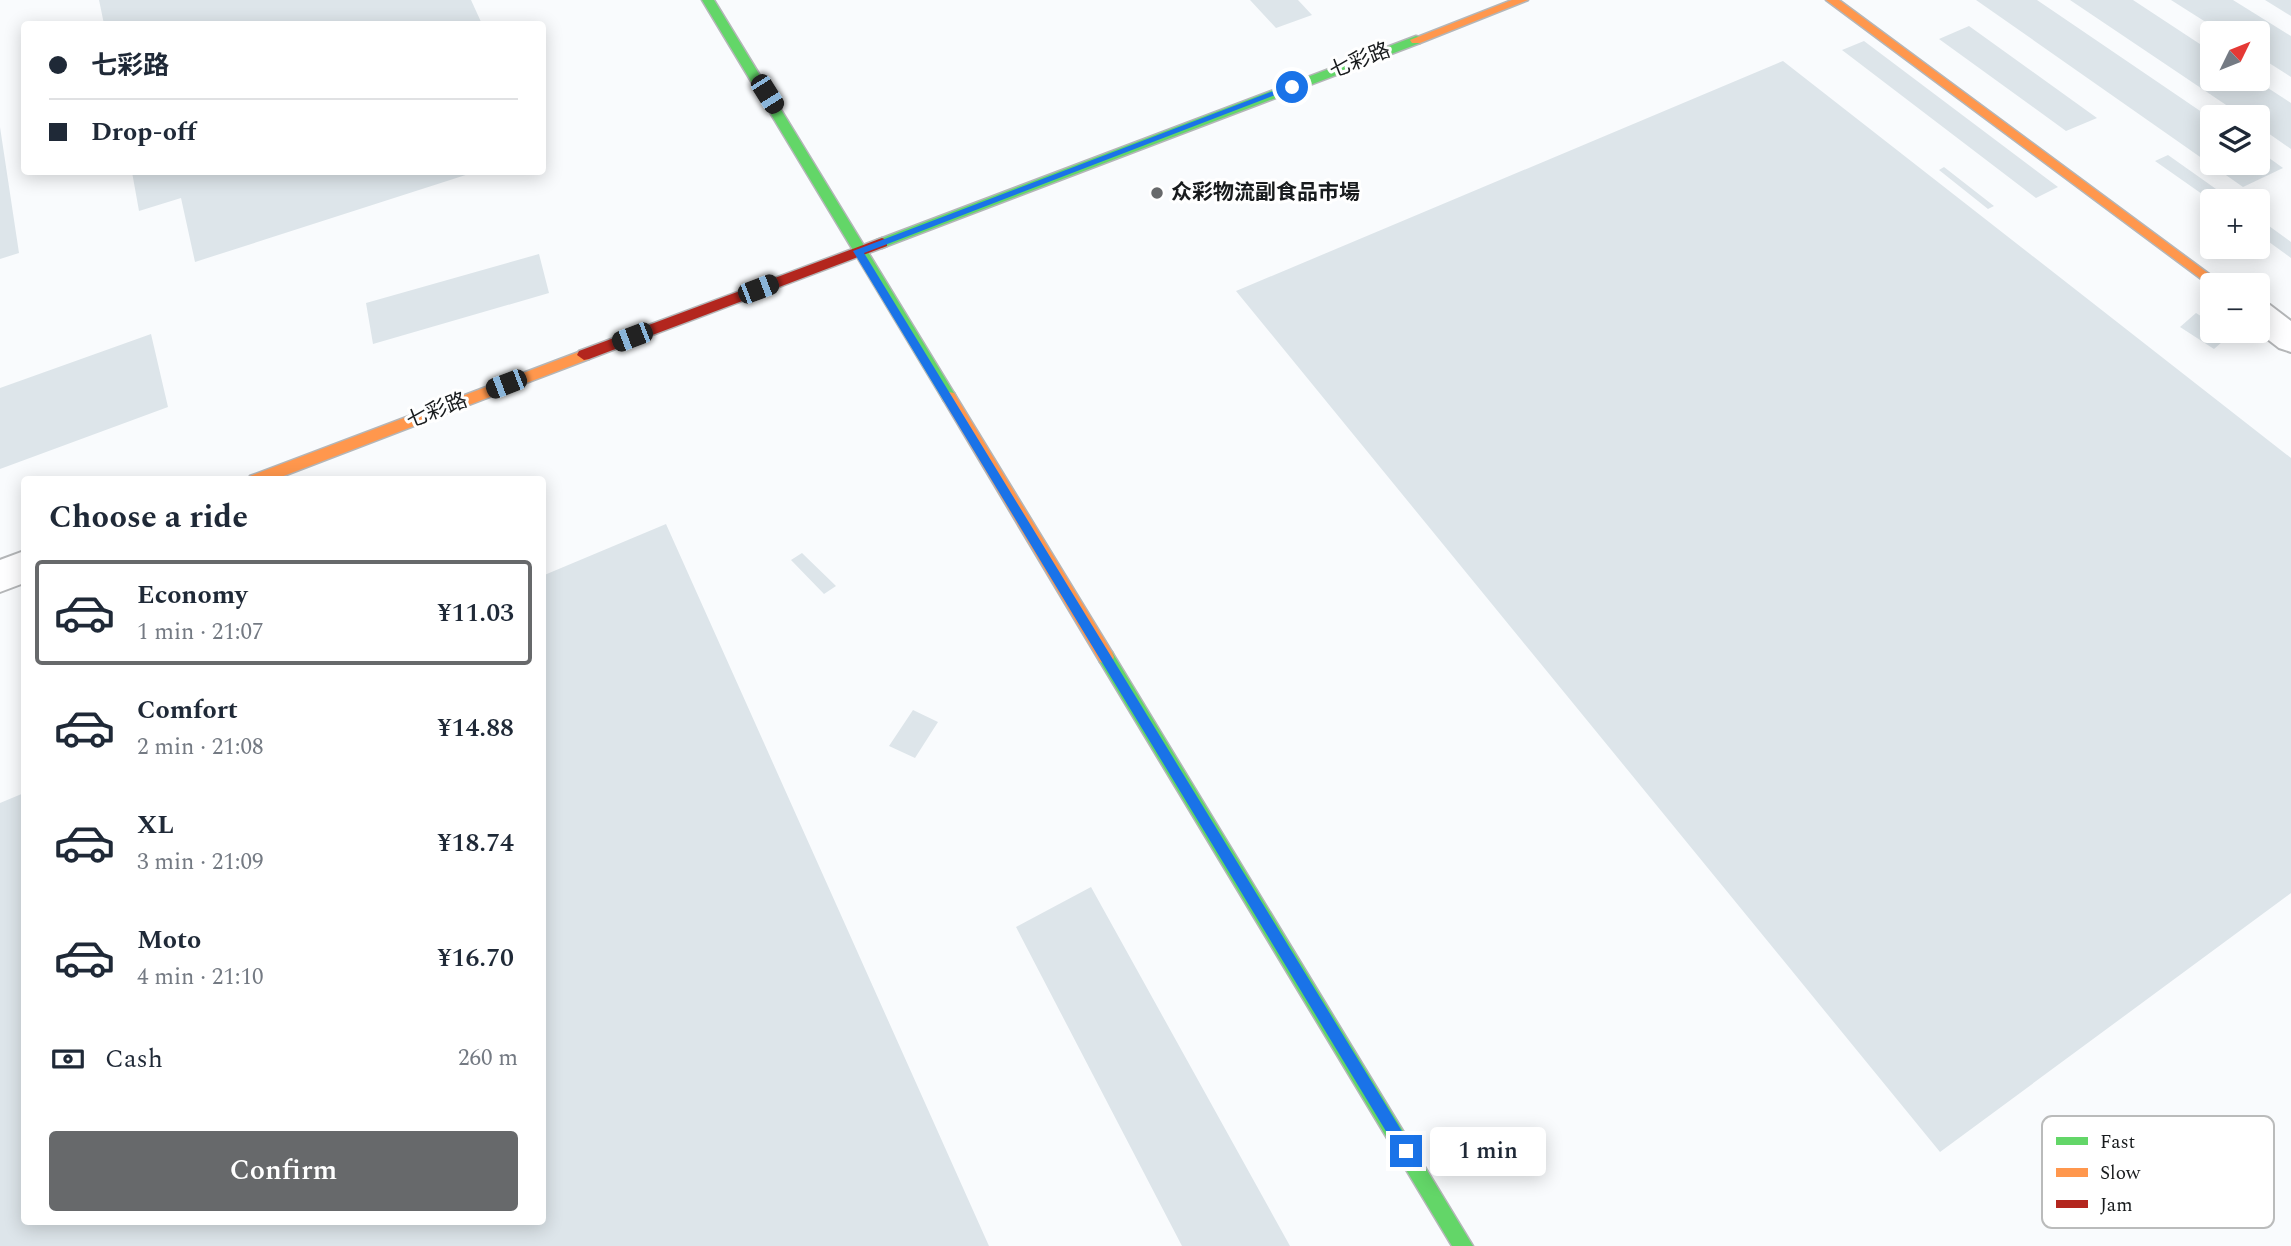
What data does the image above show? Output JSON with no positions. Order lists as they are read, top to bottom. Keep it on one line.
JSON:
{"streets":{"street":["七彩路"]},"places":["众彩物流副食品市場"],"legend":["Fast","Slow","Jam"],"north":"top right","page":{"map_buttons":["+","−"],"banner":["七彩路","Drop-off"],"heading":"Choose a ride","list":[{"name":"Economy","note":"1 min · 21:07","value":"¥11.03"},{"name":"Comfort","note":"2 min · 21:08","value":"¥14.88"},{"name":"XL","note":"3 min · 21:09","value":"¥18.74"},{"name":"Moto","note":"4 min · 21:10","value":"¥16.70"}],"pay":["Cash","260 m"],"buttons":"Confirm","bubble":"1 min"}}
